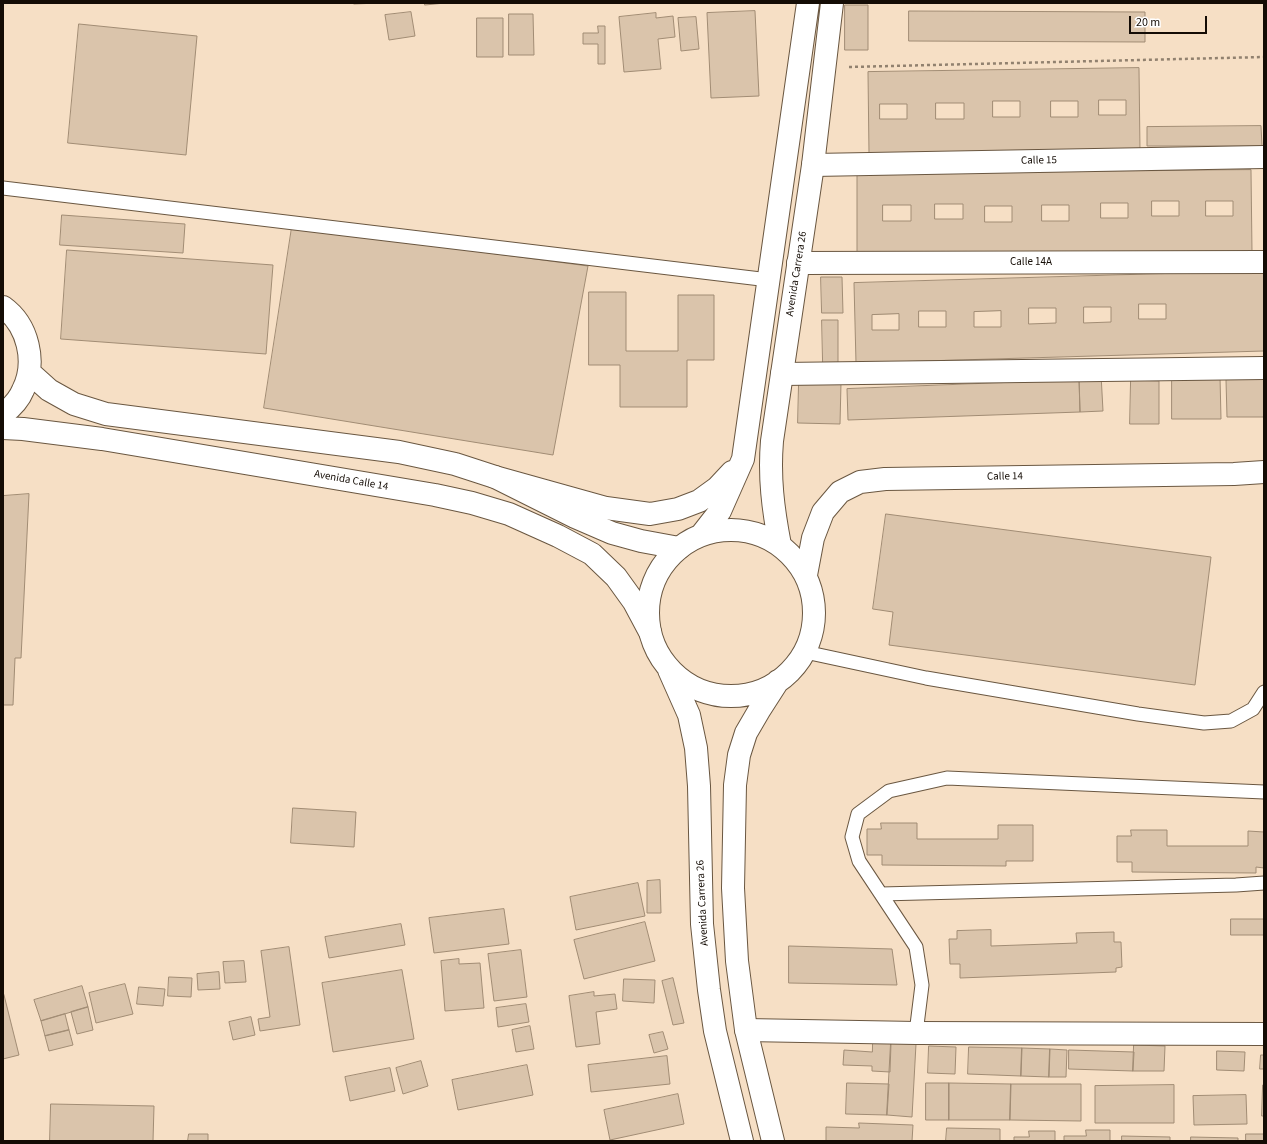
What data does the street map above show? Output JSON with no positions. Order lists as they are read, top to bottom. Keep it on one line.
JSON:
{"streets":{"street":["Calle 15","Calle 14A","Avenida Carrera 26","Calle 14","Avenida Calle 14"]},"crossings":[["Calle 15","Avenida Carrera 26"],["Calle 14A","Avenida Carrera 26"]],"scale_bar":"20 m"}
